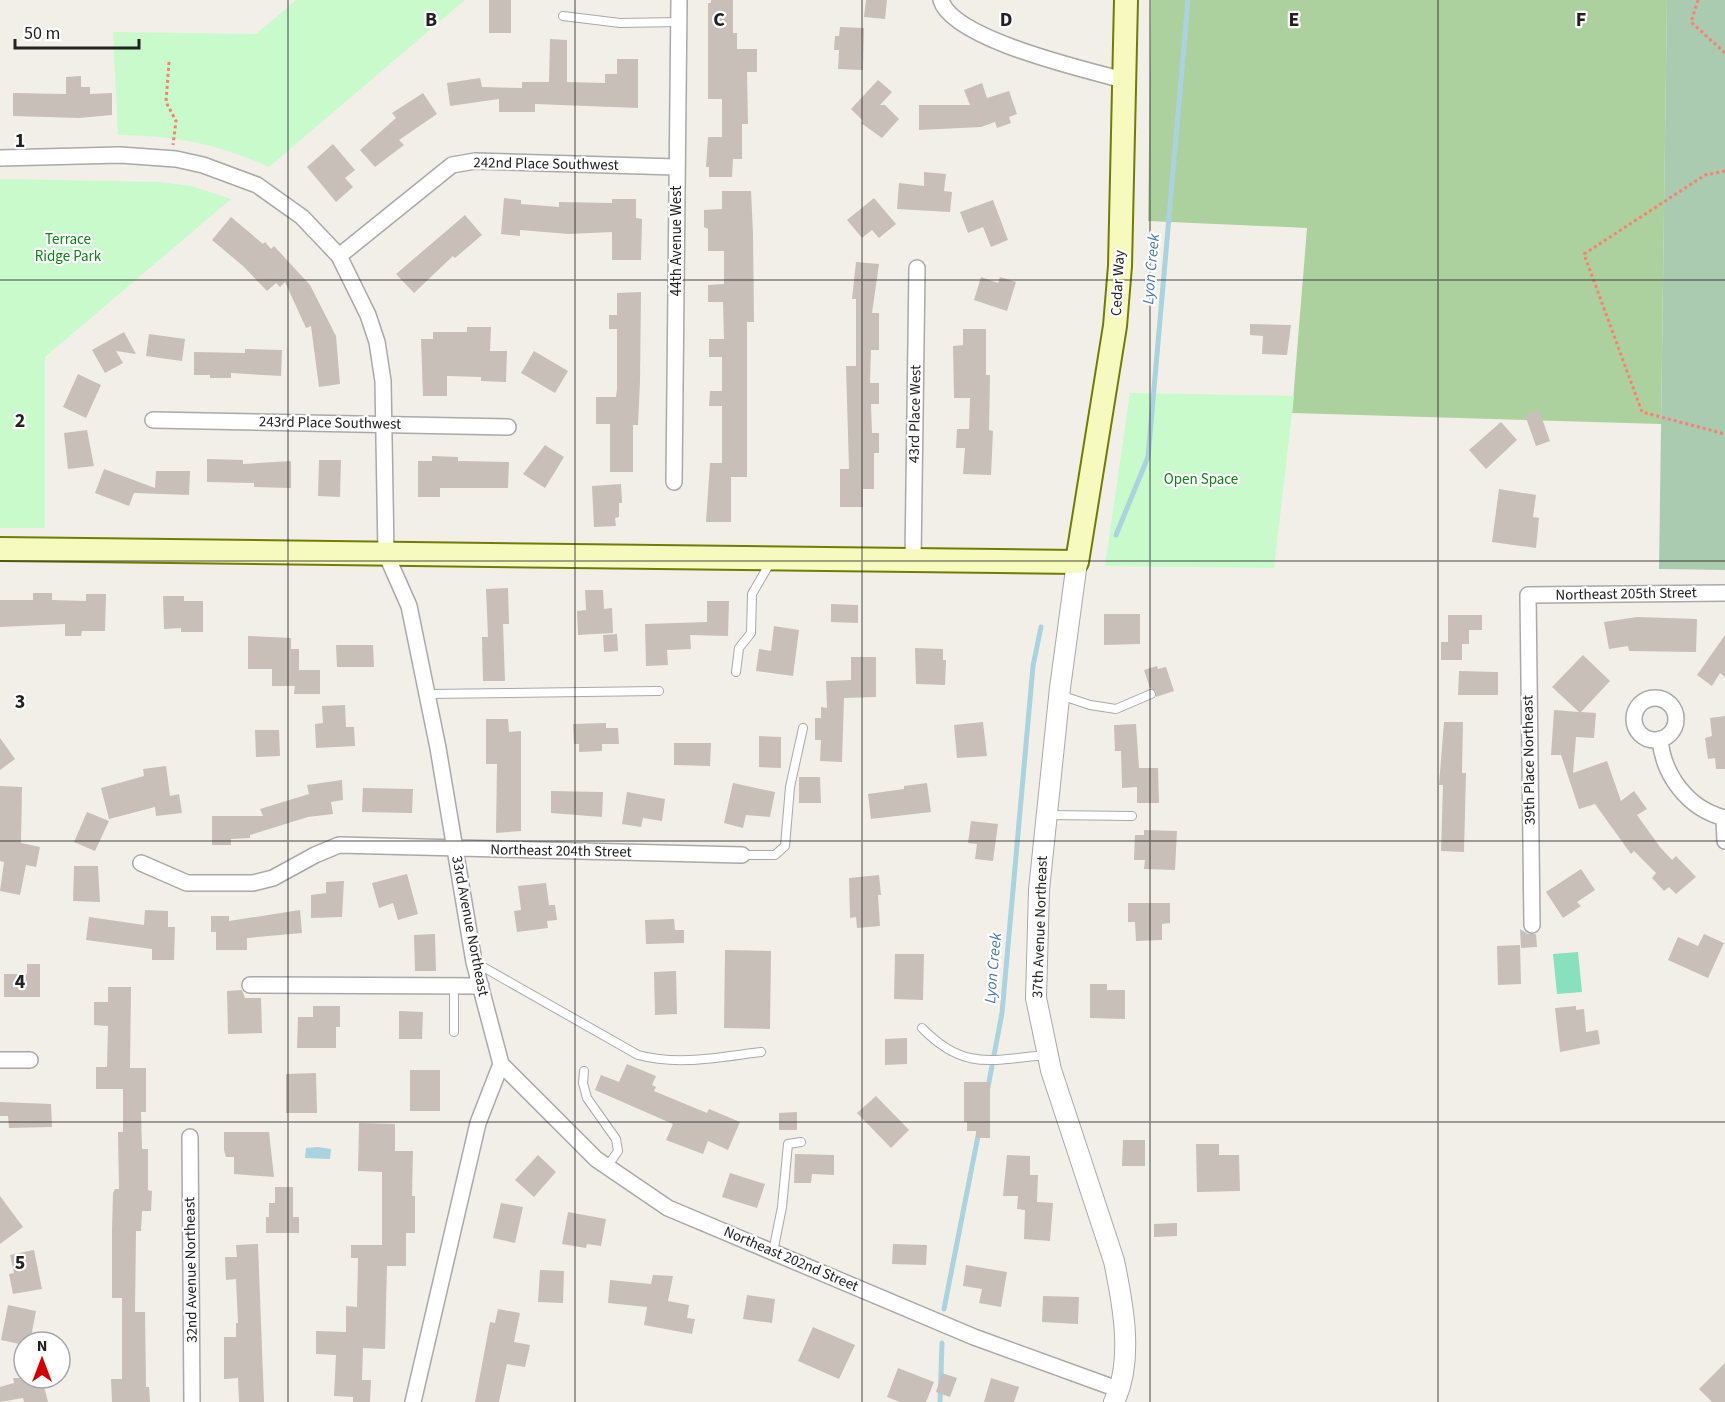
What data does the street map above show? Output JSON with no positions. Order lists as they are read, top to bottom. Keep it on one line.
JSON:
{"streets":{"main road":["Cedar Way"],"street":["242nd Place Southwest","44th Avenue West","43rd Place West","243rd Place Southwest","Northeast 205th Street","39th Place Northeast","Northeast 204th Street","33rd Avenue Northeast","37th Avenue Northeast","Northeast 202nd Street","32nd Avenue Northeast"]},"crossings":[["242nd Place Southwest","44th Avenue West"],["Cedar Way","37th Avenue Northeast"],["Northeast 205th Street","39th Place Northeast"],["Northeast 204th Street","33rd Avenue Northeast"],["33rd Avenue Northeast","Northeast 202nd Street"],["37th Avenue Northeast","Northeast 202nd Street"]],"water":["Lyon Creek"],"parks":["Terrace Ridge Park","Open Space"],"scale_bar":"50 m","north":"top","grid":{"columns":["B","C","D","E","F"],"rows":["1","2","3","4","5"]}}
